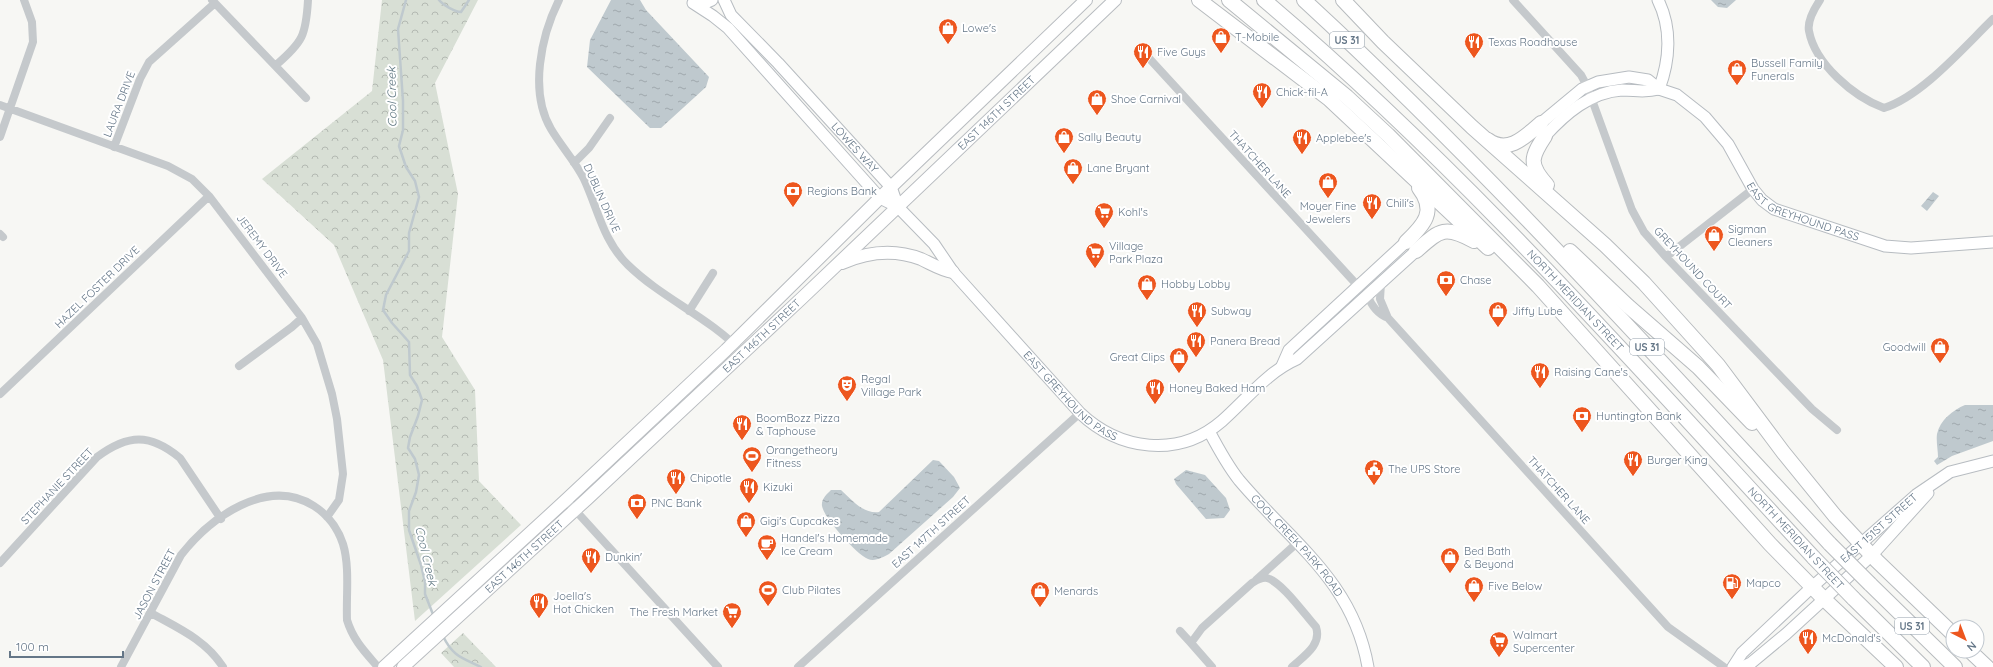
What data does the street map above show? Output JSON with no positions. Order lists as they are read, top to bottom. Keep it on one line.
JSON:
{"streets":{"highway":["US 31","NORTH MERIDIAN STREET"],"main road":["EAST 146TH STREET"],"street":["LAURA DRIVE","LOWES WAY","THATCHER LANE","DUBLIN DRIVE","EAST GREYHOUND PASS","JEREMY DRIVE","GREYHOUND COURT","HAZEL FOSTER DRIVE","STEPHANIE STREET","EAST 151ST STREET","EAST 147TH STREET","COOL CREEK PARK ROAD","JASON STREET"]},"crossings":[["LAURA DRIVE","JEREMY DRIVE"],["EAST 146TH STREET","LOWES WAY"],["EAST 146TH STREET","DUBLIN DRIVE"],["EAST 146TH STREET","EAST GREYHOUND PASS"],["LOWES WAY","EAST GREYHOUND PASS"],["THATCHER LANE","EAST GREYHOUND PASS"],["EAST GREYHOUND PASS","GREYHOUND COURT"],["EAST GREYHOUND PASS","EAST 147TH STREET"],["EAST GREYHOUND PASS","COOL CREEK PARK ROAD"],["JEREMY DRIVE","HAZEL FOSTER DRIVE"],["JEREMY DRIVE","JASON STREET"],["STEPHANIE STREET","JASON STREET"]],"water":["Cool Creek"],"places":{"shop":["Lowe's","T-Mobile","Bussell Family Funerals","Shoe Carnival","Sally Beauty","Lane Bryant","Moyer Fine Jewelers","Sigman Cleaners","Hobby Lobby","Jiffy Lube","Goodwill","Great Clips","Gigi's Cupcakes","Bed Bath & Beyond","Five Below","Menards"],"restaurant":["Texas Roadhouse","Five Guys","Chick-fil-A","Applebee's","Chili's","Subway","Panera Bread","Raising Cane's","Honey Baked Ham","BoomBozz Pizza & Taphouse","Burger King","Chipotle","Kizuki","Dunkin'","Joella's Hot Chicken","McDonald's"],"bank":["Regions Bank","Chase","Huntington Bank","PNC Bank"],"supermarket":["Kohl's","Village Park Plaza","The Fresh Market","Walmart Supercenter"],"theatre":["Regal Village Park"],"sports":["Orangetheory Fitness","Club Pilates"],"public building":["The UPS Store"],"cafe":["Handel's Homemade Ice Cream"],"fuel station":["Mapco"]},"scale_bar":"100 m","north":"bottom right"}
